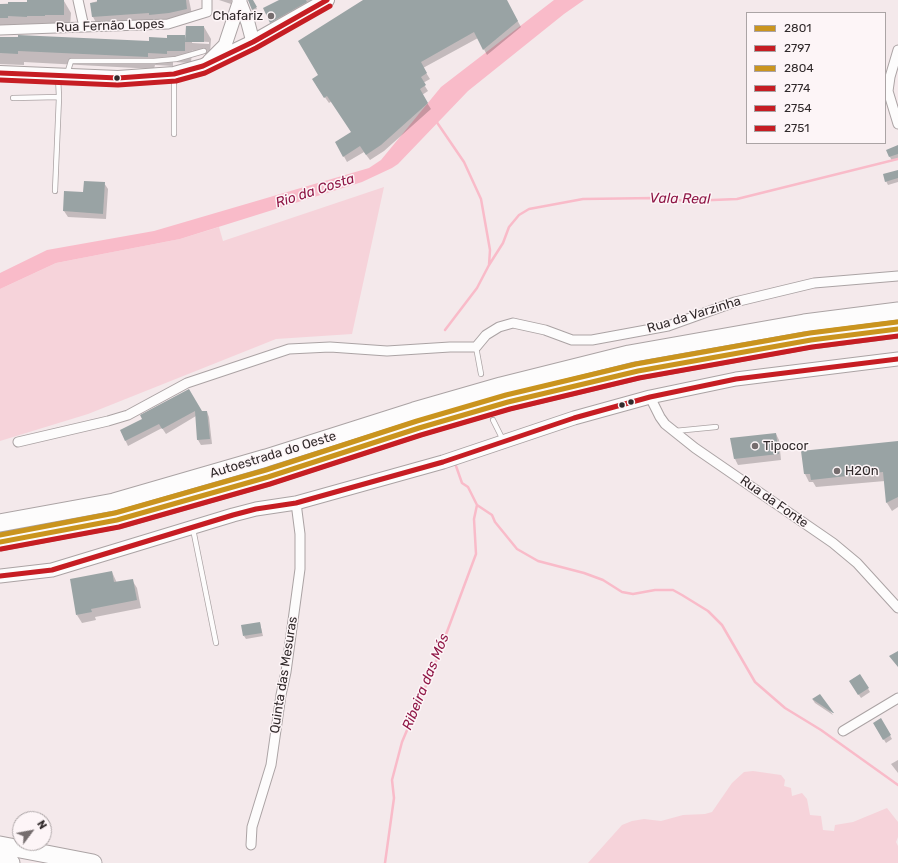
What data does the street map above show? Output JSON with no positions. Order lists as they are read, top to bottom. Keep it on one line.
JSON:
{"streets":{"highway":["Autoestrada do Oeste"],"street":["Rua Fernão Lopes","Rua da Varzinha","Rua da Fonte","Quinta das Mesuras"]},"water":["Rio da Costa","Vala Real","Ribeira das Mós"],"places":["Chafariz","Tipocor","H2On"],"lines":["transit line 2754","transit line 2751","transit line 2804","transit line 2801","transit line 2797","transit line 2774"],"legend":["2801","2797","2804","2774","2754","2751"],"north":"top right"}
